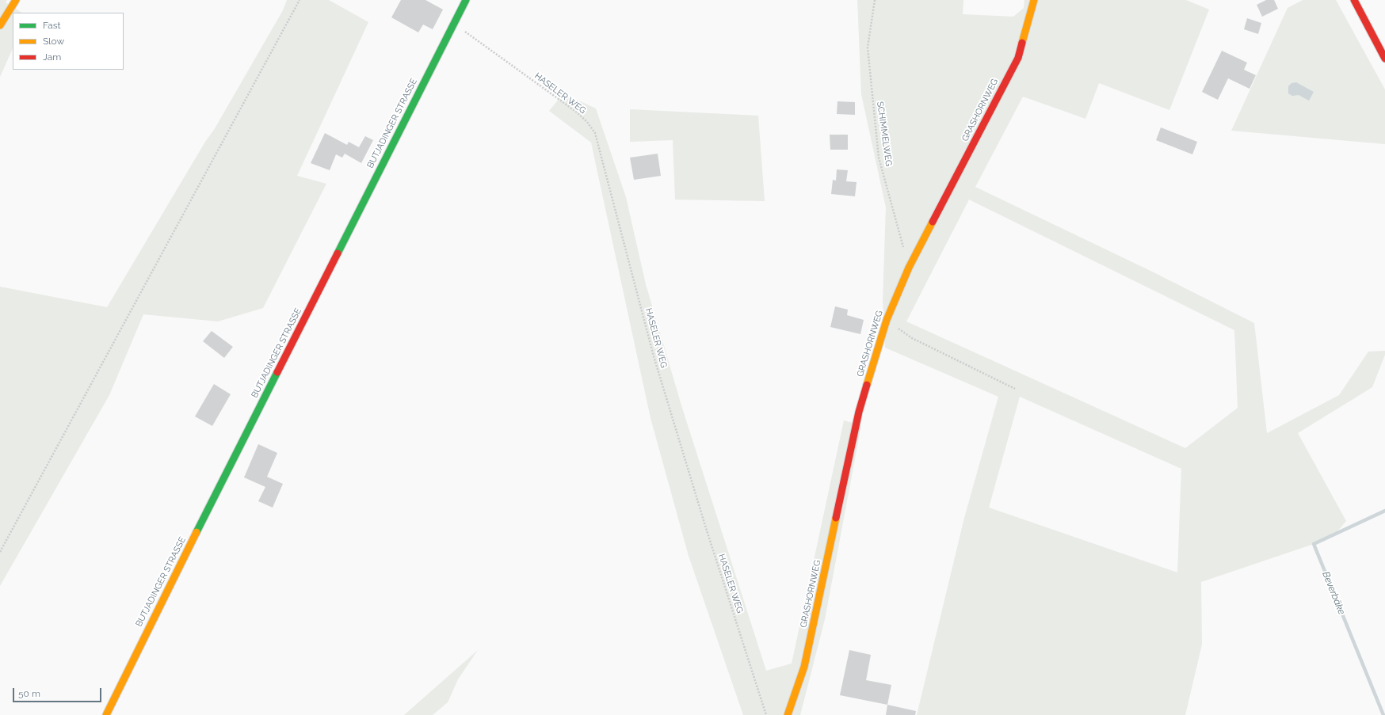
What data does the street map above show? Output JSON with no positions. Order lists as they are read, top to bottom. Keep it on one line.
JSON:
{"streets":{"street":["GRASHORNWEG","BUTJADINGER STRASSE"],"path":["HASELER WEG","SCHIMMELWEG"]},"crossings":[["HASELER WEG","BUTJADINGER STRASSE"]],"water":["Beverbäke"],"legend":["Fast","Slow","Jam"],"scale_bar":"50 m"}
